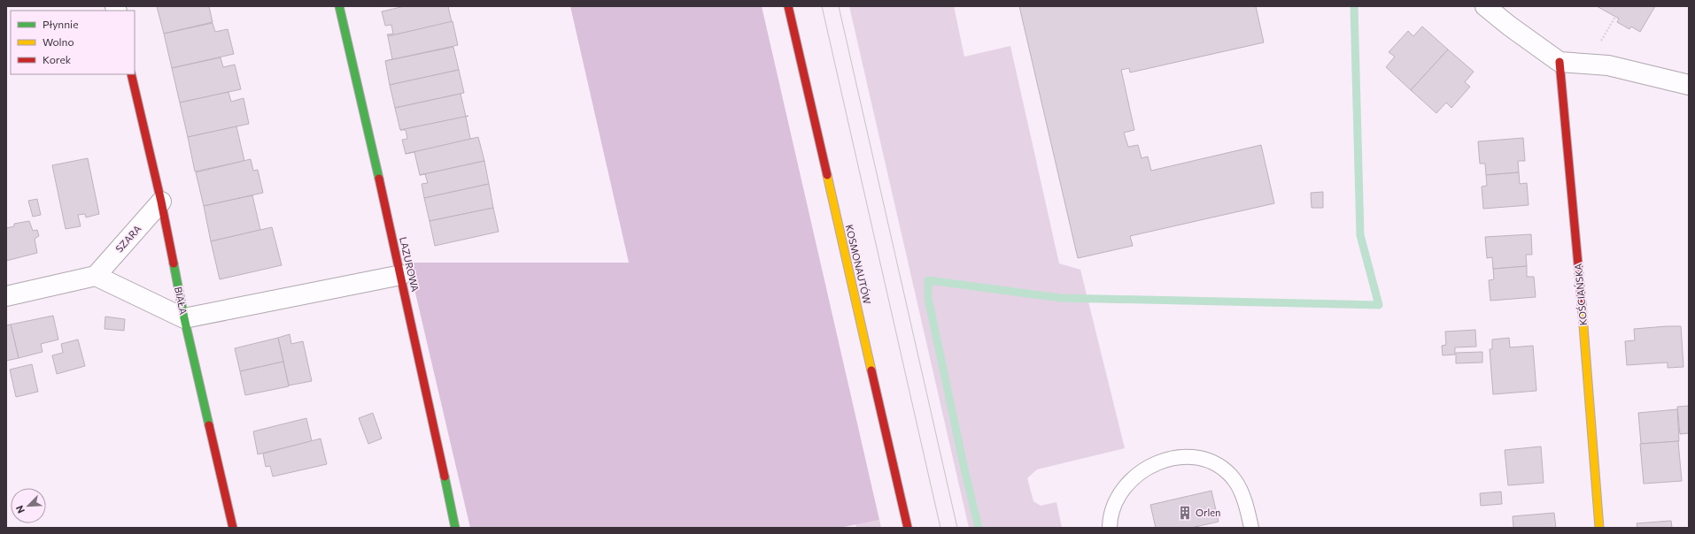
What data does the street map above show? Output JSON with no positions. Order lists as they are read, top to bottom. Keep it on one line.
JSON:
{"streets":{"street":["SZARA","LAZUROWA","KOSMONAUTÓW","KOŚCIAŃSKA","BIAŁA"]},"crossings":[["SZARA","BIAŁA"]],"places":{"building":["Orlen"]},"legend":["Płynnie","Wolno","Korek"],"north":"bottom left"}
